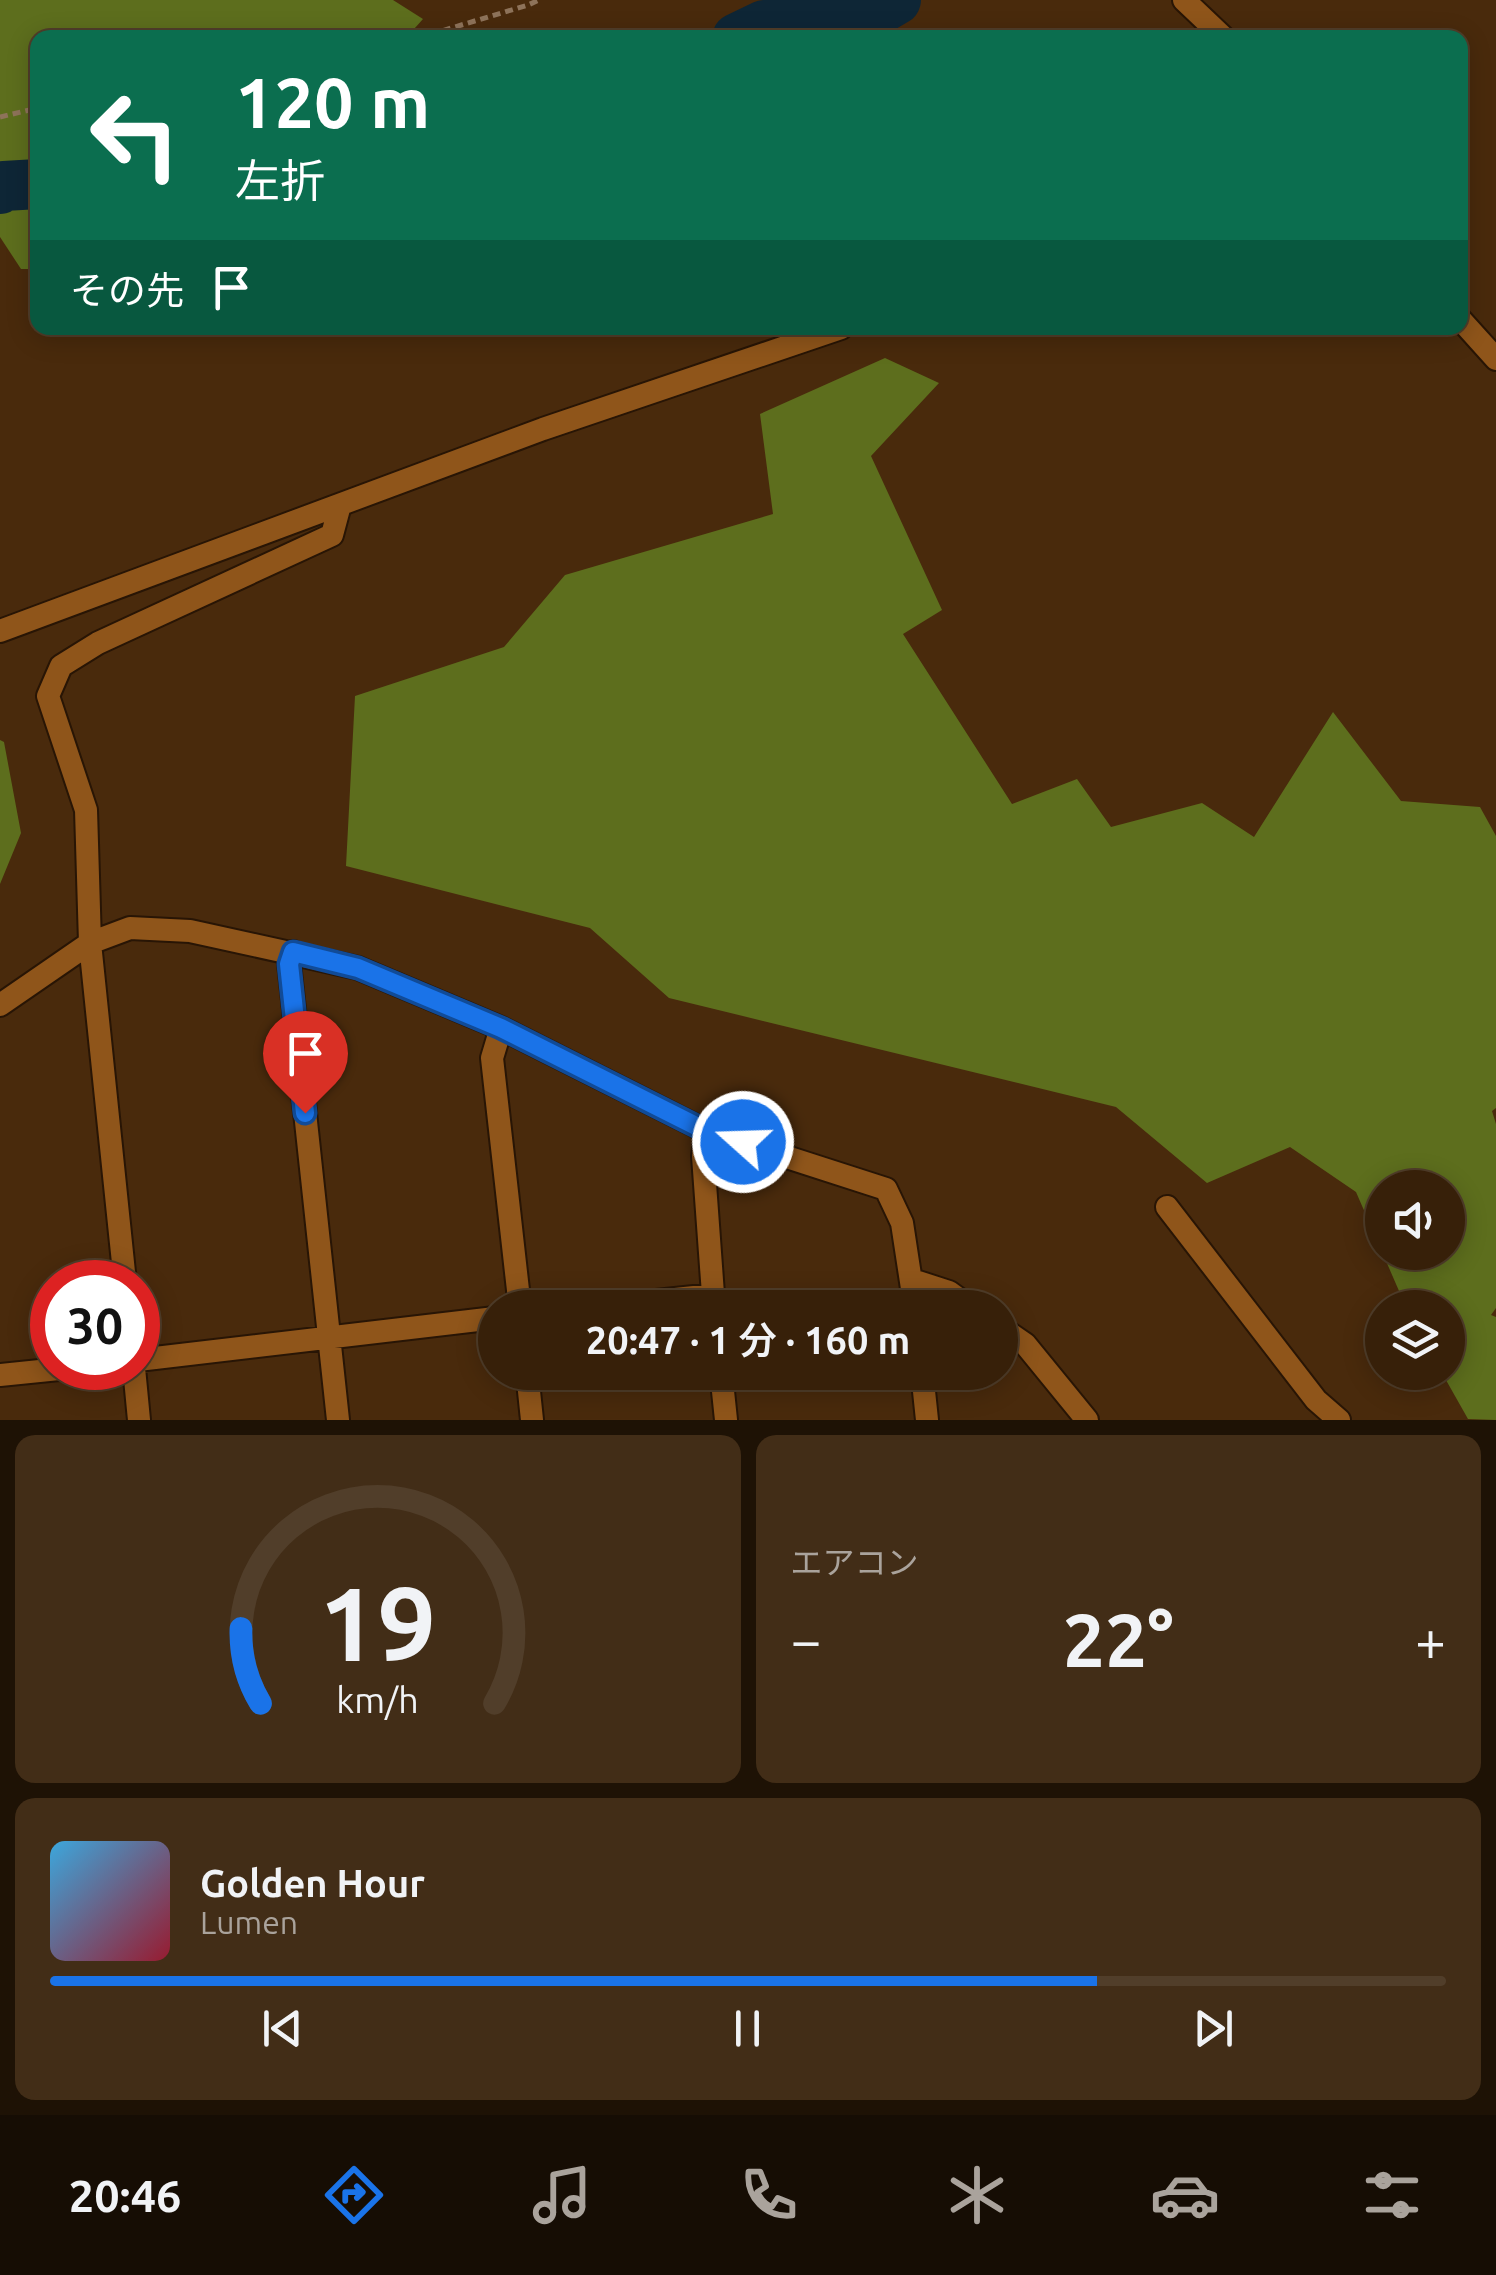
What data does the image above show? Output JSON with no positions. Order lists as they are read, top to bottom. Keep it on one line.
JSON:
{"page":{"turn":["120 m","左折"],"then":"その先","limit":"30","trip":"20:47 · 1 分 · 160 m","tile":"エアコン","heat":["−","22°","+"],"song":["Golden Hour","Lumen"],"tabs":"20:46","gauge":["19","km/h"]}}
